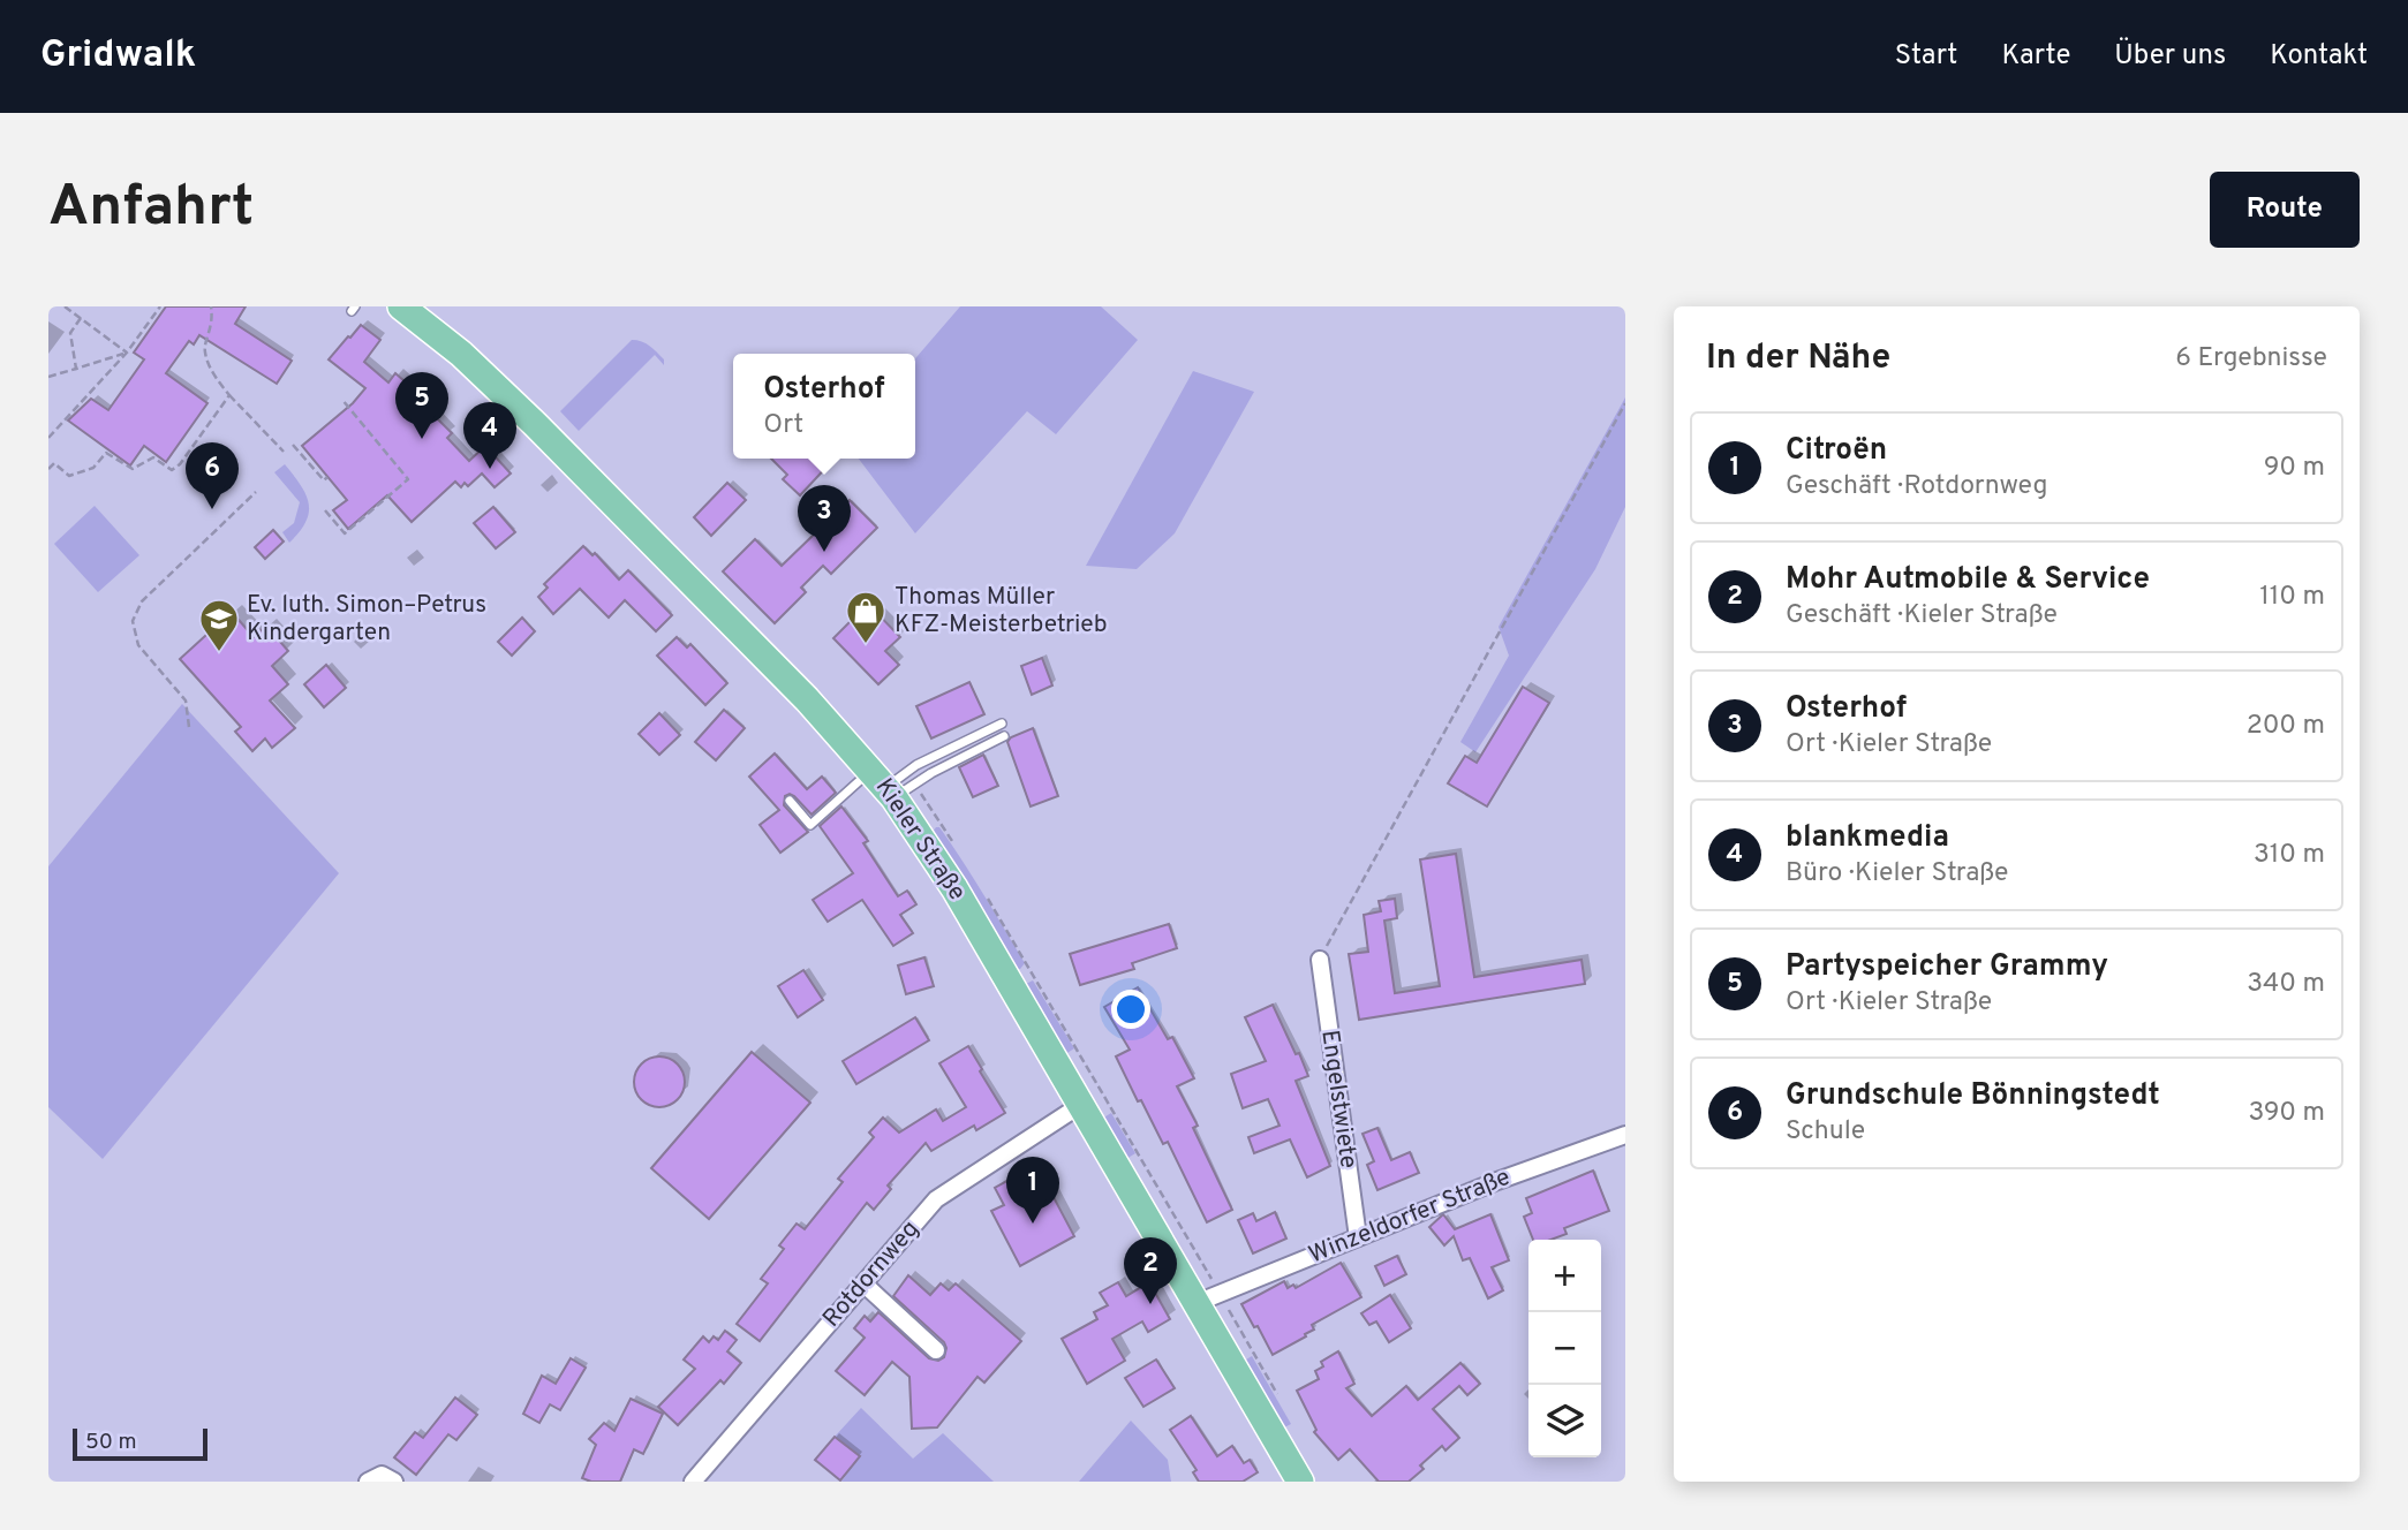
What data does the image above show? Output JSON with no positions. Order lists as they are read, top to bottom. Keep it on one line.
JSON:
{"streets":{"main road":["Kieler Straße"],"street":["Engelstwiete","Winzeldorfer Straße","Rotdornweg"]},"crossings":[["Kieler Straße","Winzeldorfer Straße"],["Kieler Straße","Rotdornweg"],["Engelstwiete","Winzeldorfer Straße"]],"places":{"shop":["Thomas Müller KFZ-Meisterbetrieb"],"school or university":["Ev. luth. Simon–Petrus Kindergarten"]},"scale_bar":"50 m","page":{"header":"Gridwalk","nav":["Start","Karte","Über uns","Kontakt"],"buttons":"Route","title":"Anfahrt","heading":["In der Nähe","6 Ergebnisse"],"popup":["Osterhof","Ort"],"pins":["5","4","6","3","1","2"],"list":[{"mark":"1","name":"Citroën","note":"Geschäft · Rotdornweg","value":"90 m"},{"mark":"2","name":"Mohr Autmobile & Service","note":"Geschäft · Kieler Straße","value":"110 m"},{"mark":"3","name":"Osterhof","note":"Ort · Kieler Straße","value":"200 m"},{"mark":"4","name":"blankmedia","note":"Büro · Kieler Straße","value":"310 m"},{"mark":"5","name":"Partyspeicher Grammy","note":"Ort · Kieler Straße","value":"340 m"},{"mark":"6","name":"Grundschule Bönningstedt","note":"Schule","value":"390 m"}],"map_buttons":["+","−"],"scale":"50 m"}}
